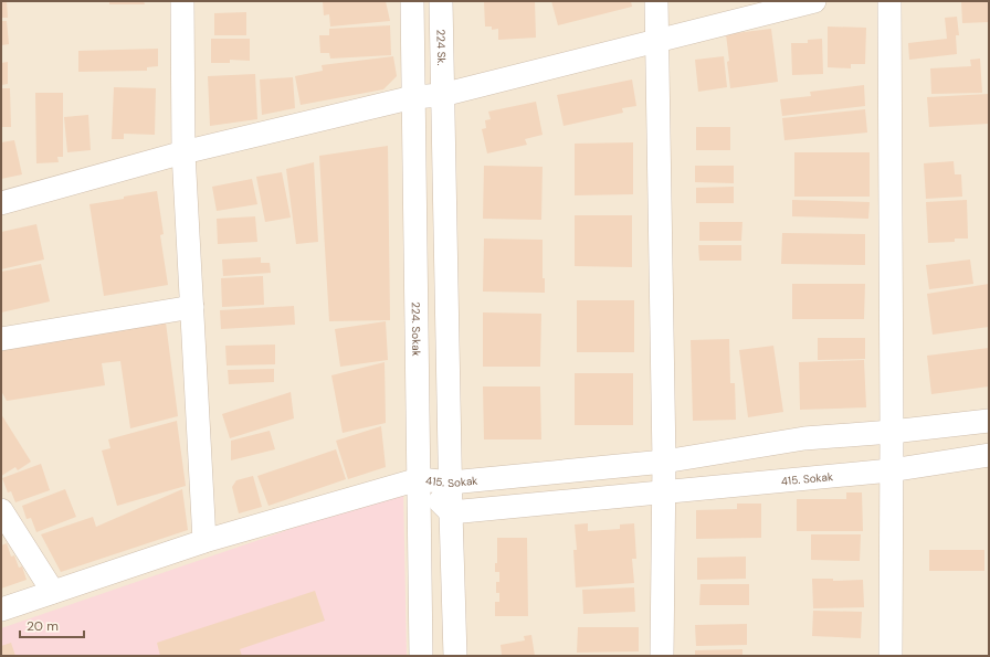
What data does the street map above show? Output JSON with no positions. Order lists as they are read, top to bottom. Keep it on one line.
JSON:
{"streets":{"street":["224 Sk.","224. Sokak","415. Sokak"]},"crossings":[["224. Sokak","415. Sokak"]],"scale_bar":"20 m"}
